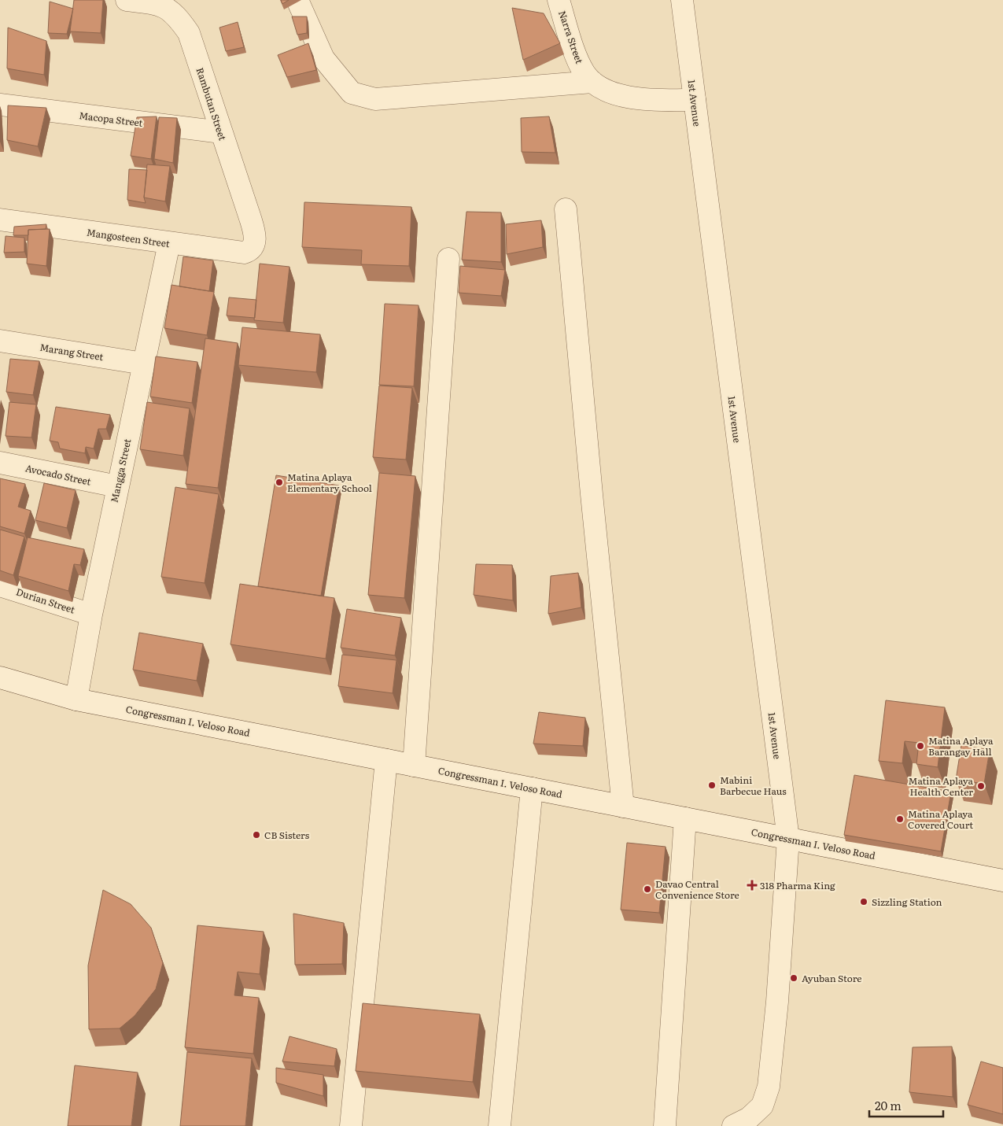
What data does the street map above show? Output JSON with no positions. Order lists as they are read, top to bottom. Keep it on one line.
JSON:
{"streets":{"street":["Narra Street","1st Avenue","Rambutan Street","Macopa Street","Mangosteen Street","Marang Street","Mangga Street","Avocado Street","Durian Street","Congressman I. Veloso Road"]},"crossings":[["Narra Street","1st Avenue"],["1st Avenue","Congressman I. Veloso Road"],["Rambutan Street","Macopa Street"],["Rambutan Street","Mangosteen Street"],["Mangosteen Street","Mangga Street"],["Marang Street","Mangga Street"],["Mangga Street","Avocado Street"],["Mangga Street","Durian Street"],["Mangga Street","Congressman I. Veloso Road"]],"places":{"other":["Matina Aplaya Elementary School","Matina Aplaya Barangay Hall","Mabini Barbecue Haus","Matina Aplaya Health Center","Matina Aplaya Covered Court","CB Sisters","Davao Central Convenience Store","Sizzling Station","Ayuban Store"],"health":["318 Pharma King"]},"scale_bar":"20 m"}
